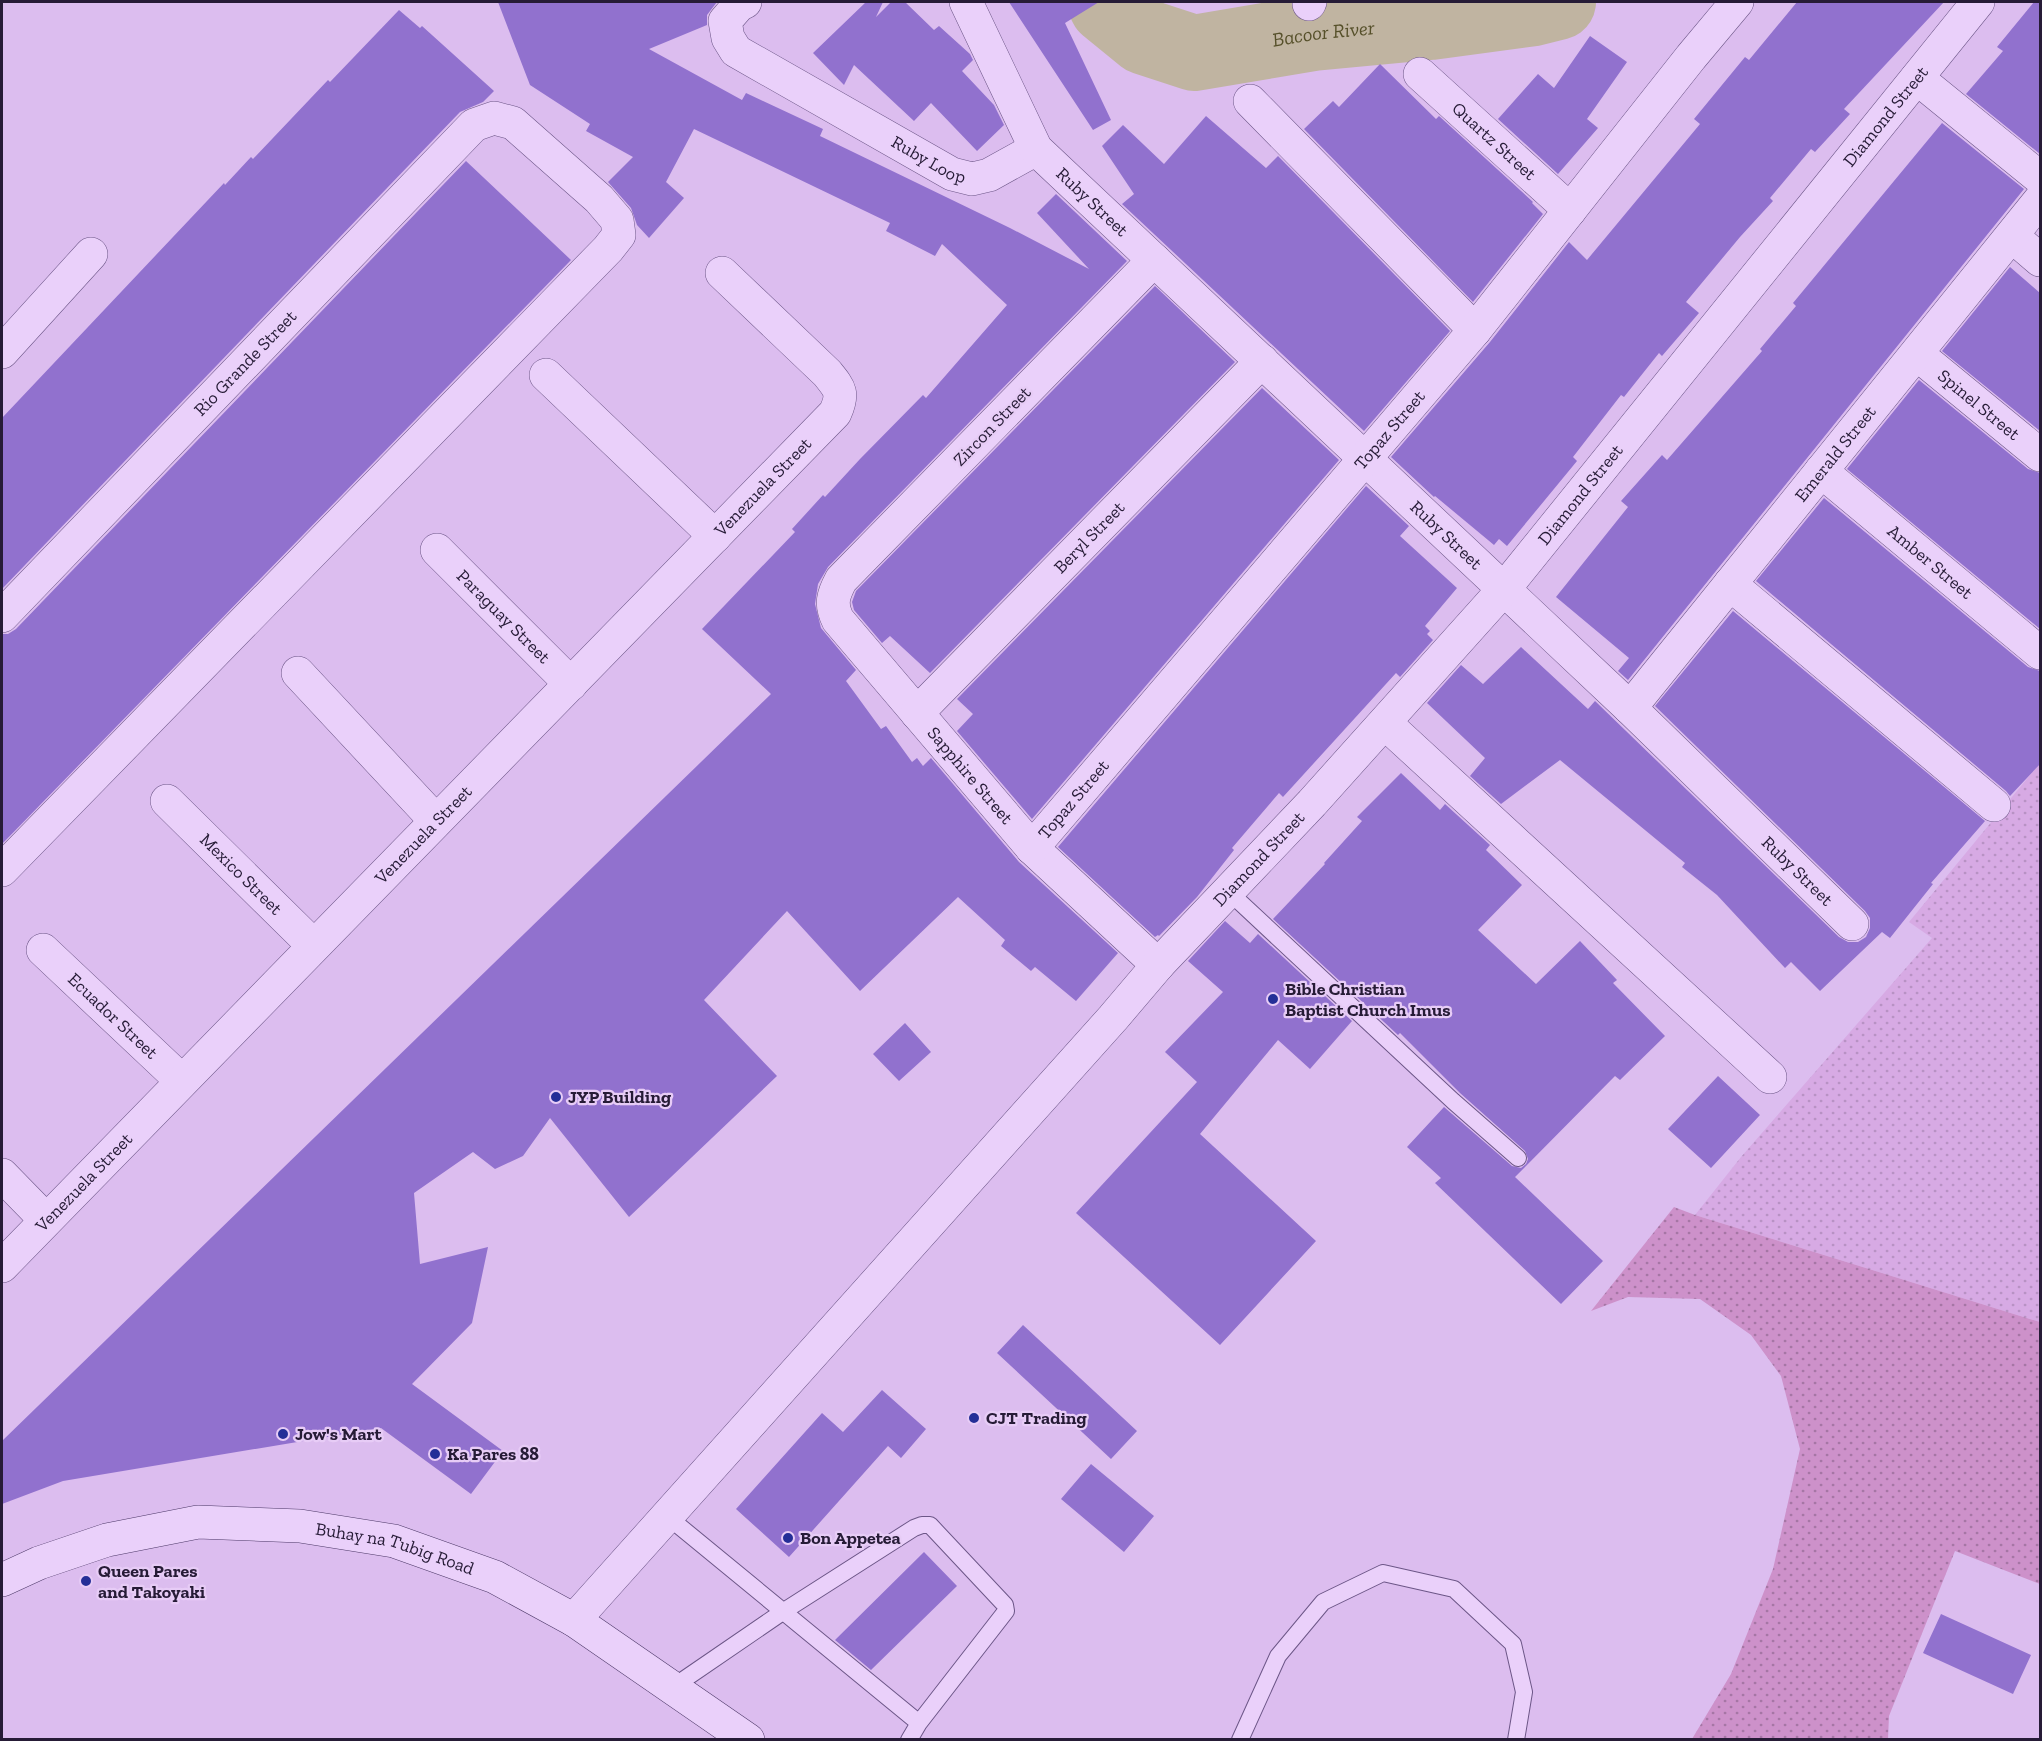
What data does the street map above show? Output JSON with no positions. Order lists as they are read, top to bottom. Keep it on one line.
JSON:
{"streets":{"street":["Diamond Street","Quartz Street","Ruby Loop","Ruby Street","Rio Grande Street","Spinel Street","Zircon Street","Topaz Street","Emerald Street","Venezuela Street","Beryl Street","Amber Street","Paraguay Street","Sapphire Street","Mexico Street","Ecuador Street","Buhay na Tubig Road"]},"crossings":[["Diamond Street","Ruby Street"],["Diamond Street","Sapphire Street"],["Diamond Street","Buhay na Tubig Road"],["Quartz Street","Topaz Street"],["Ruby Loop","Ruby Street"],["Ruby Street","Zircon Street"],["Ruby Street","Topaz Street"],["Ruby Street","Emerald Street"],["Ruby Street","Beryl Street"],["Spinel Street","Emerald Street"],["Zircon Street","Sapphire Street"],["Topaz Street","Sapphire Street"],["Emerald Street","Amber Street"],["Venezuela Street","Paraguay Street"],["Venezuela Street","Mexico Street"],["Venezuela Street","Ecuador Street"],["Beryl Street","Sapphire Street"]],"water":["Bacoor River"],"places":["Bible Christian Baptist Church Imus","JYP Building","CJT Trading","Jow's Mart","Ka Pares 88","Bon Appetea","Queen Pares and Takoyaki"]}
